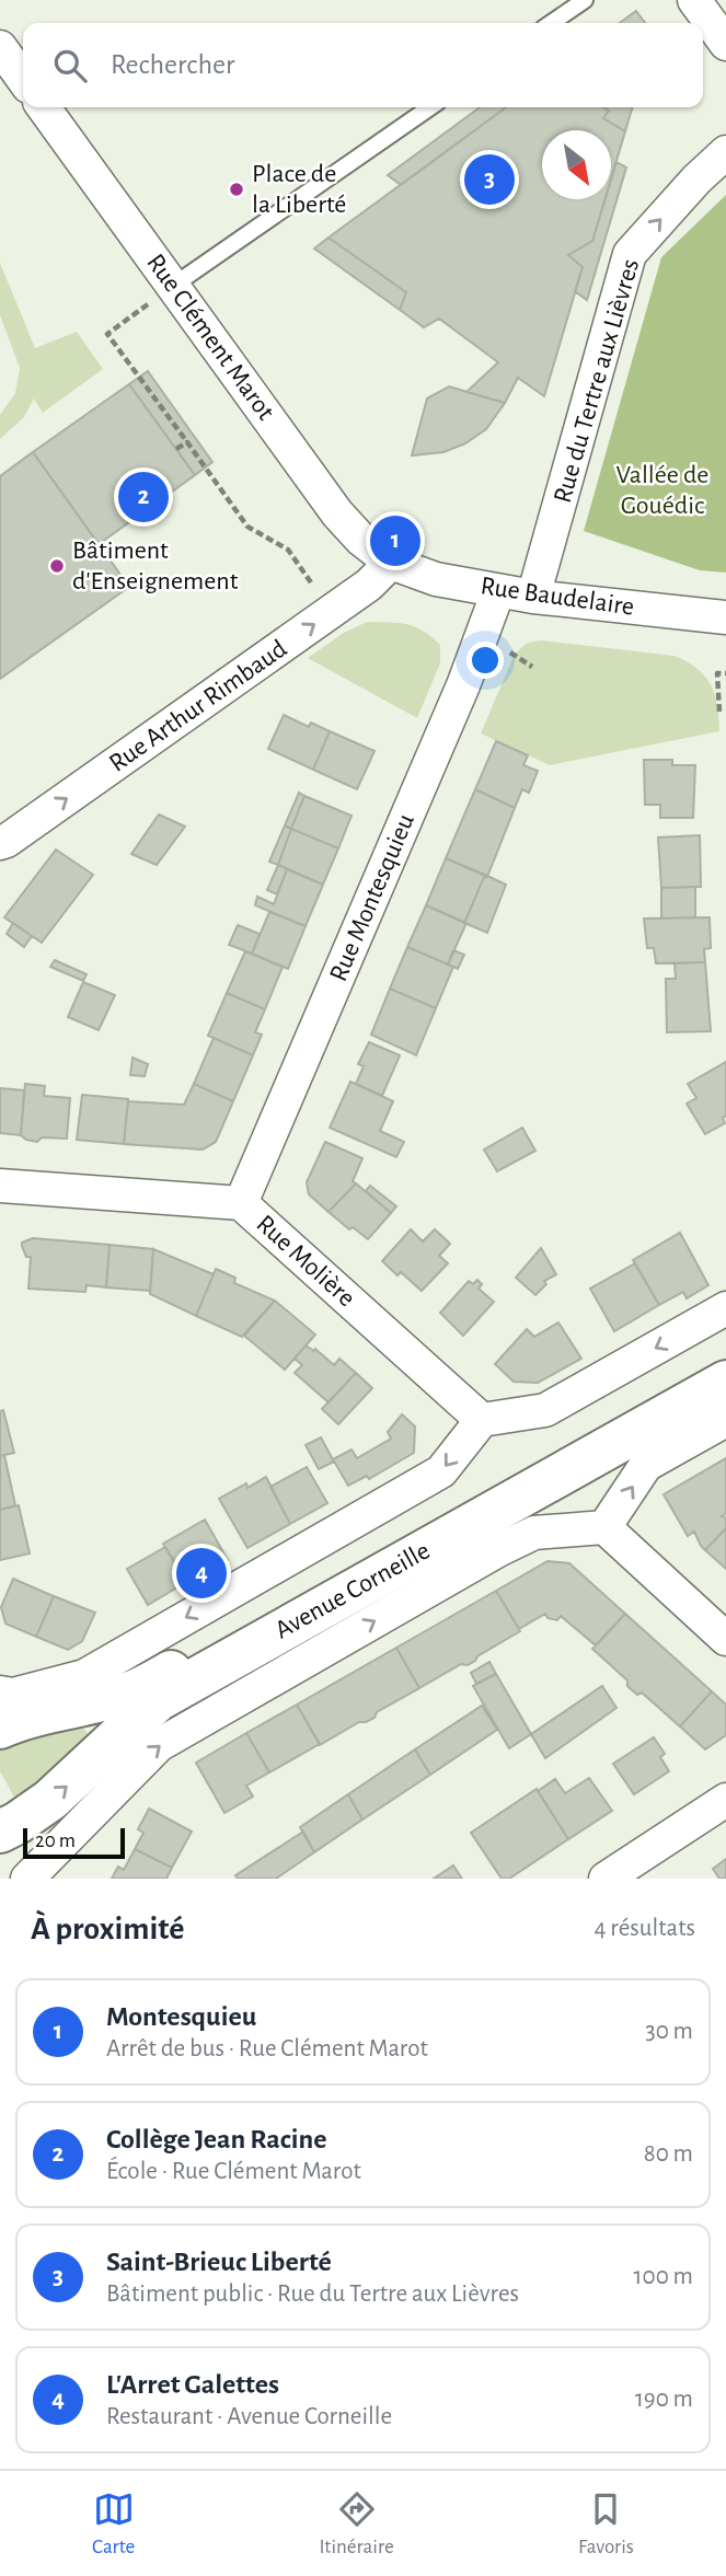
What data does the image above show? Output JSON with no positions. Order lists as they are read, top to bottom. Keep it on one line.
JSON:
{"streets":{"main road":["Avenue Corneille"],"street":["Rue Clément Marot","Rue du Tertre aux Lièvres","Rue Baudelaire","Rue Arthur Rimbaud","Rue Montesquieu","Rue Molière"]},"crossings":[["Rue Clément Marot","Rue Baudelaire"],["Rue Clément Marot","Rue Arthur Rimbaud"],["Rue du Tertre aux Lièvres","Rue Baudelaire"],["Rue Baudelaire","Rue Arthur Rimbaud"],["Rue Baudelaire","Rue Montesquieu"],["Rue Montesquieu","Rue Molière"]],"one_way":["Rue du Tertre aux Lièvres","Rue Arthur Rimbaud"],"parks":["Vallée de Gouédic"],"places":["Place de la Liberté","Bâtiment d'Enseignement"],"scale_bar":"20 m","north":"bottom right","page":{"search":"Rechercher","pins":["3","2","1","4"],"scale":"20 m","heading":["À proximité","4 résultats"],"list":[{"mark":"1","name":"Montesquieu","note":"Arrêt de bus · Rue Clément Marot","value":"30 m"},{"mark":"2","name":"Collège Jean Racine","note":"École · Rue Clément Marot","value":"80 m"},{"mark":"3","name":"Saint-Brieuc Liberté","note":"Bâtiment public · Rue du Tertre aux Lièvres","value":"100 m"},{"mark":"4","name":"L'Arret Galettes","note":"Restaurant · Avenue Corneille","value":"190 m"}],"nav":["Carte","Itinéraire","Favoris"]}}
